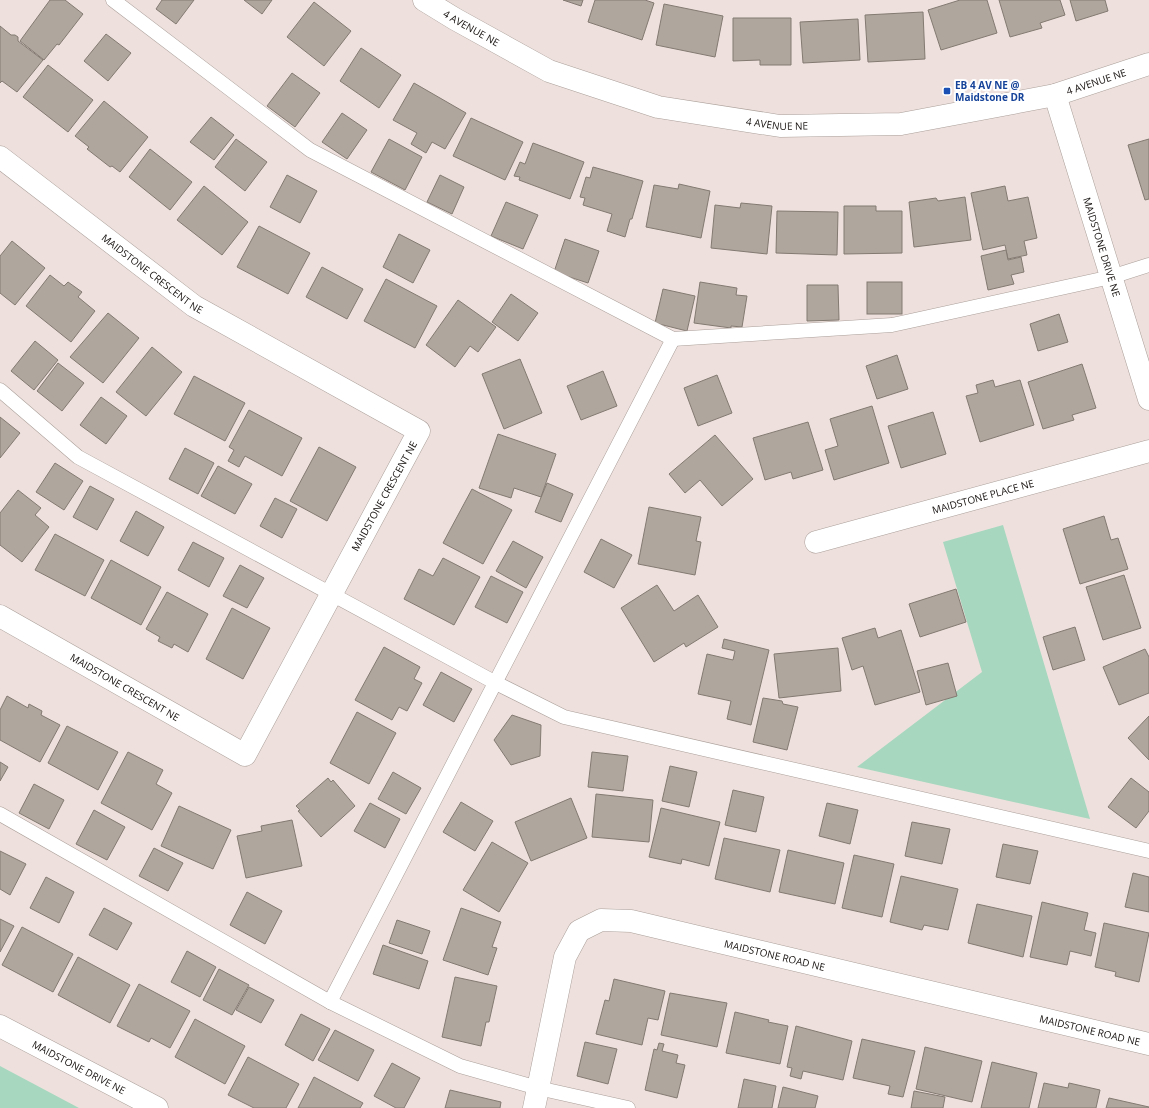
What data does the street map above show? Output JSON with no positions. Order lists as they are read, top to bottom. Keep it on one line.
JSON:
{"streets":{"street":["4 AVENUE NE","MAIDSTONE DRIVE NE","MAIDSTONE CRESCENT NE","MAIDSTONE PLACE NE","MAIDSTONE ROAD NE"]},"crossings":[["4 AVENUE NE","MAIDSTONE DRIVE NE"]],"places":{"transit":["EB 4 AV NE @ Maidstone DR"]}}
